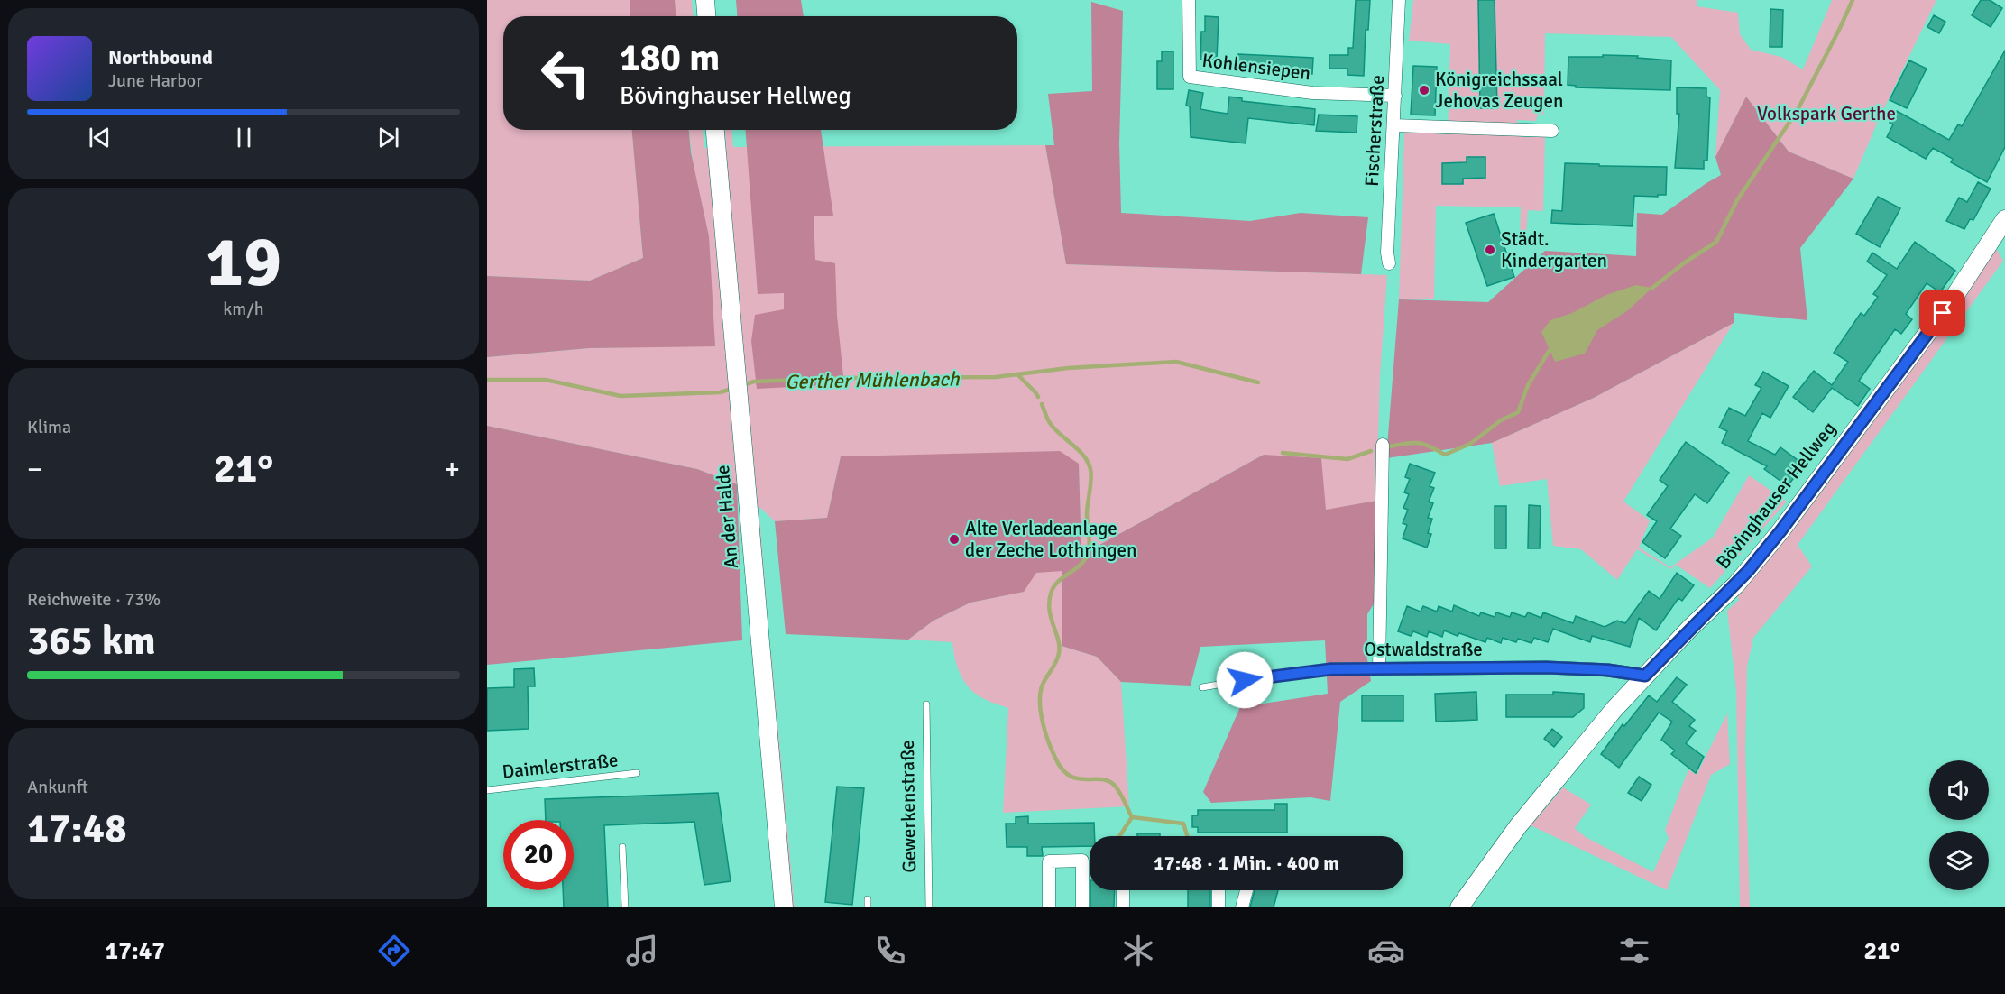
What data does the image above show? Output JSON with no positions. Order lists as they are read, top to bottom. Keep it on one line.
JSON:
{"streets":{"street":["Kohlensiepen","Fischerstraße","Bövinghauser Hellweg","An der Halde","Ostwaldstraße"],"lane":["Daimlerstraße","Gewerkenstraße"]},"crossings":[["Kohlensiepen","Fischerstraße"],["Bövinghauser Hellweg","Ostwaldstraße"]],"water":["Gerther Mühlenbach"],"parks":["Volkspark Gerthe"],"places":["Königreichssaal Jehovas Zeugen","Städt. Kindergarten","Alte Verladeanlage der Zeche Lothringen"],"page":{"turn":["180 m","Bövinghauser Hellweg"],"song":["Northbound","June Harbor"],"tile":[["19","km/h"],"Klima",["Reichweite · 73%","365 km"],["Ankunft","17:48"]],"heat":["−","21°","+"],"limit":"20","trip":"17:48 · 1 Min. · 400 m","tabs":["17:47","21°"]}}
